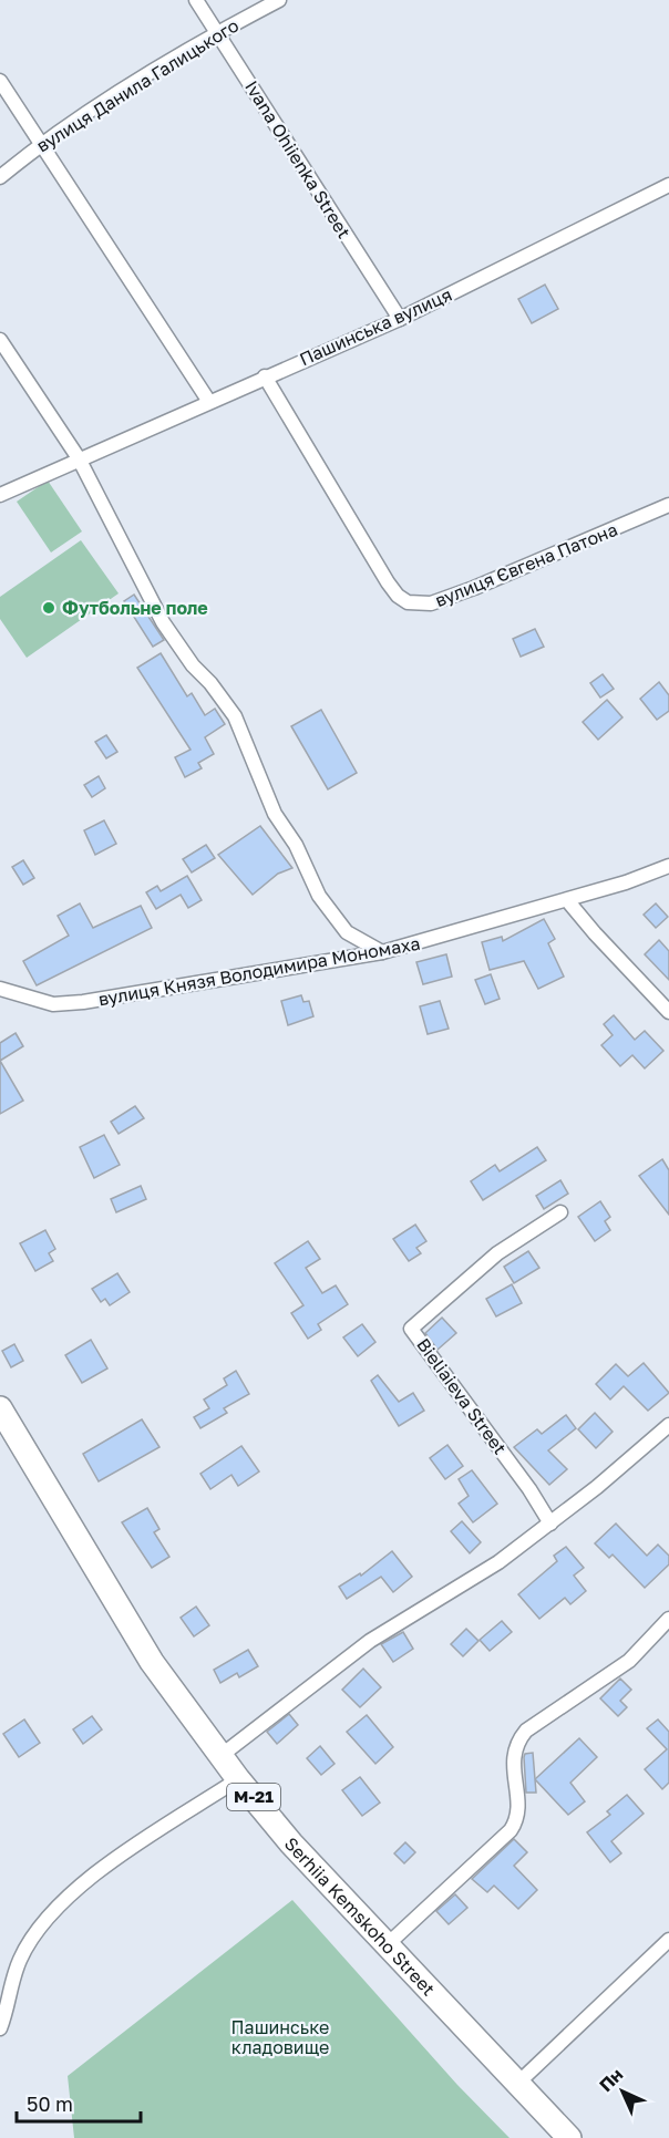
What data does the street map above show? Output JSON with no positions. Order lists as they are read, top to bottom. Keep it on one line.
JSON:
{"streets":{"highway":["М-21","Serhiia Kemskoho Street"],"street":["вулиця Данила Галицького","Ivana Ohiienka Street","Пашинська вулиця","вулиця Євгена Патона","вулиця Князя Володимира Мономаха","Bieliaieva Street"]},"crossings":[["вулиця Данила Галицького","Ivana Ohiienka Street"],["Ivana Ohiienka Street","Пашинська вулиця"],["Пашинська вулиця","вулиця Євгена Патона"]],"parks":["Пашинське кладовище"],"places":["Футбольне поле"],"scale_bar":"50 m","north":"top left"}
